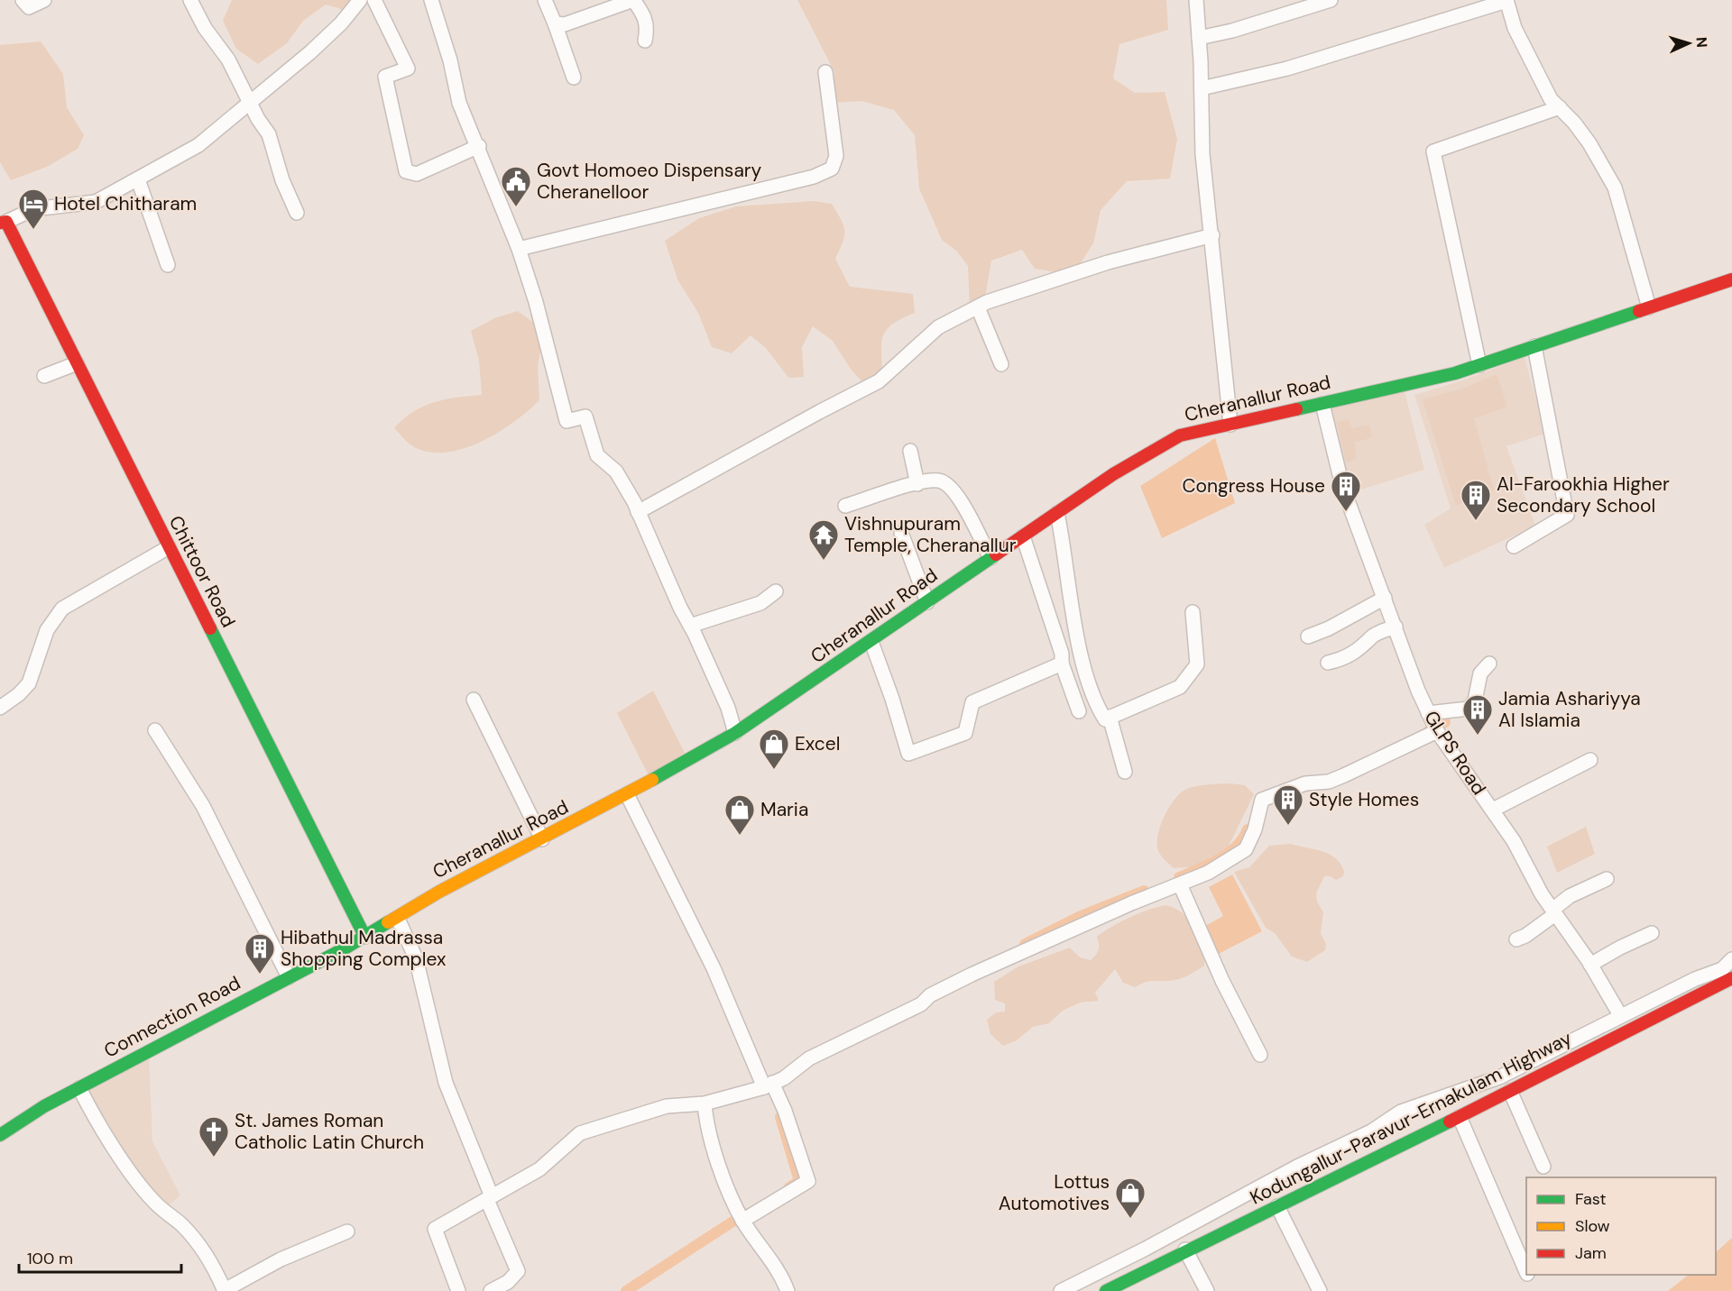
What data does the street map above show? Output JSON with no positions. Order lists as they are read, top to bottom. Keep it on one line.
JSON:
{"streets":{"main road":["Cheranallur Road","Chittoor Road","Connection Road","Kodungallur-Paravur-Ernakulam Highway"],"street":["GLPS Road"]},"crossings":[["Cheranallur Road","Chittoor Road"],["Cheranallur Road","GLPS Road"],["Cheranallur Road","Connection Road"],["Chittoor Road","Connection Road"]],"places":{"public building":["Govt Homoeo Dispensary Cheranelloor"],"hotel":["Hotel Chitharam"],"building":["Congress House","Al-Farookhia Higher Secondary School","Jamia Ashariyya Al Islamia","Style Homes","Hibathul Madrassa Shopping Complex"],"temple":["Vishnupuram Temple, Cheranallur"],"shop":["Excel","Maria","Lottus Automotives"],"church":["St. James Roman Catholic Latin Church"]},"legend":["Fast","Slow","Jam"],"scale_bar":"100 m","north":"right"}
